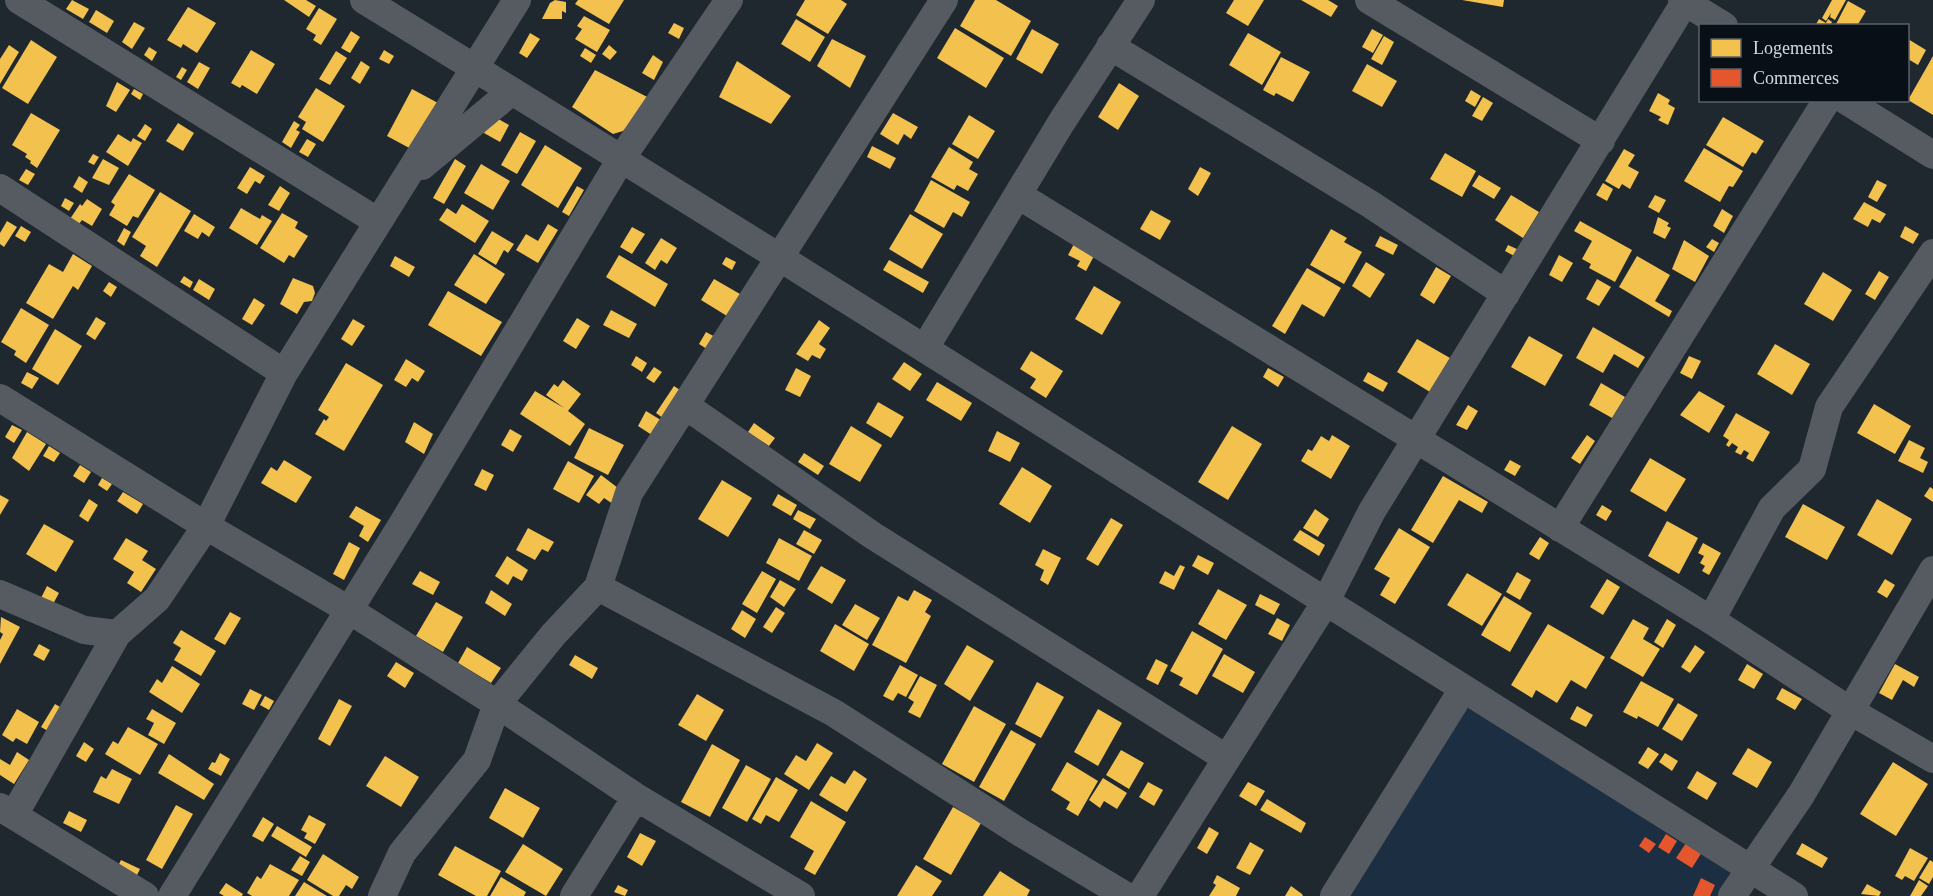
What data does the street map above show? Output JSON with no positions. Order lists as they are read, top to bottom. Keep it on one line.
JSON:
{"legend":["Logements","Commerces"]}
